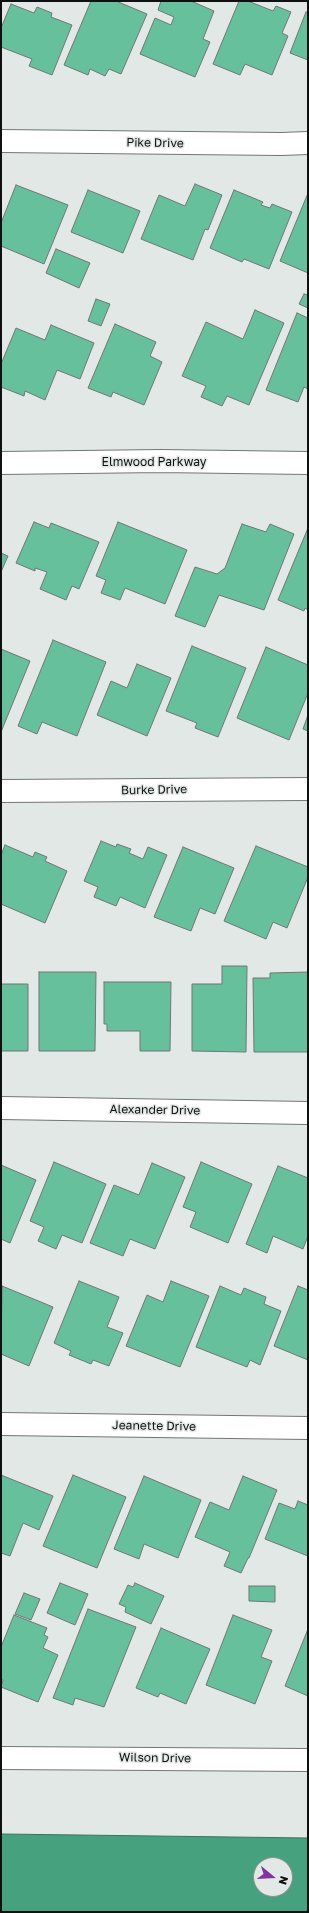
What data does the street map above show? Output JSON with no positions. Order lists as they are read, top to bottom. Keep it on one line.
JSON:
{"streets":{"street":["Pike Drive","Elmwood Parkway","Burke Drive","Alexander Drive","Jeanette Drive","Wilson Drive"]},"north":"right"}
